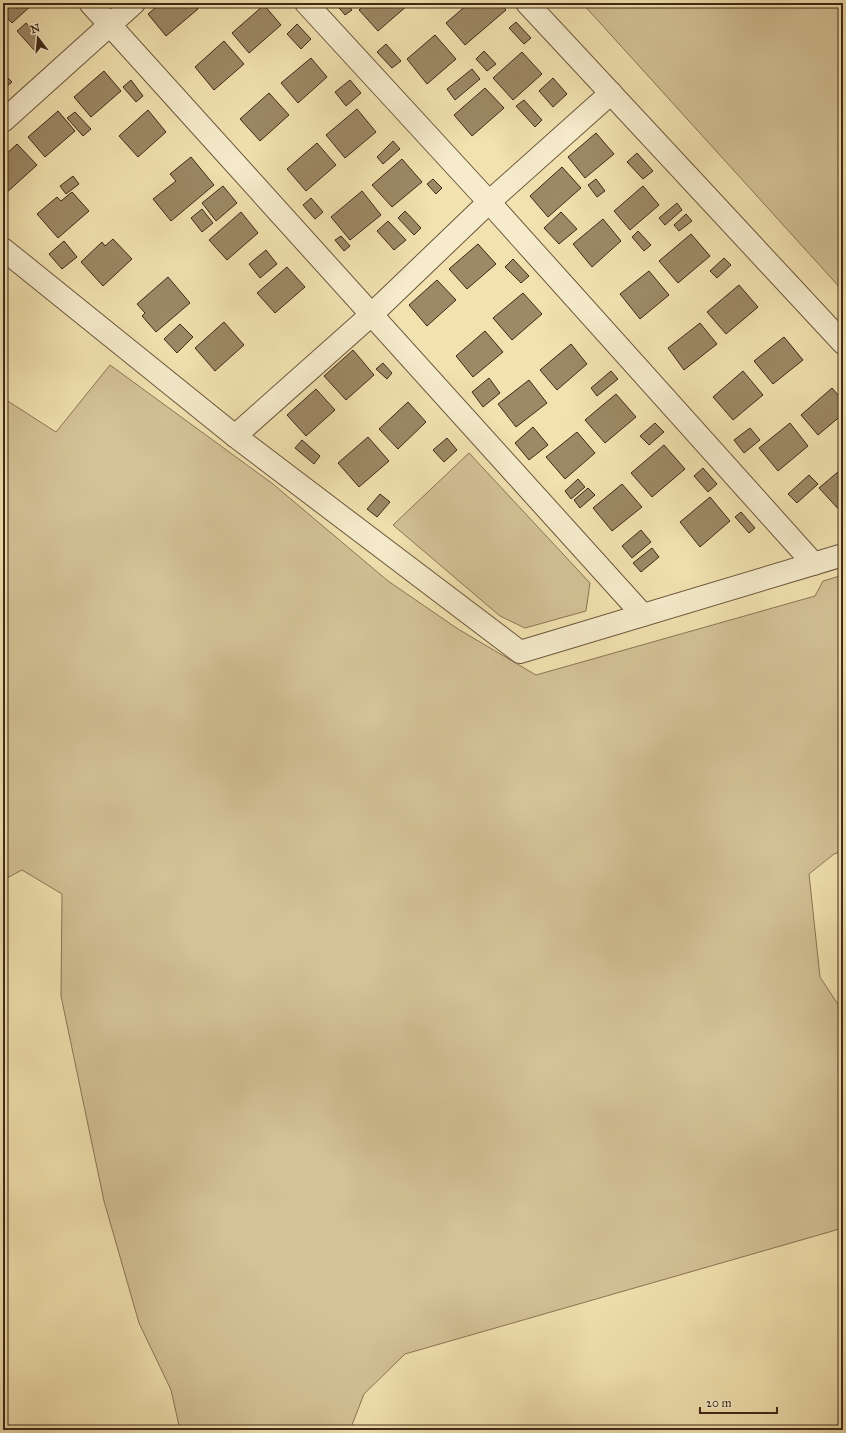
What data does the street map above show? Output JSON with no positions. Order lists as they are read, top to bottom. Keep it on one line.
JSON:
{"scale_bar":"20 m","north":"top"}
